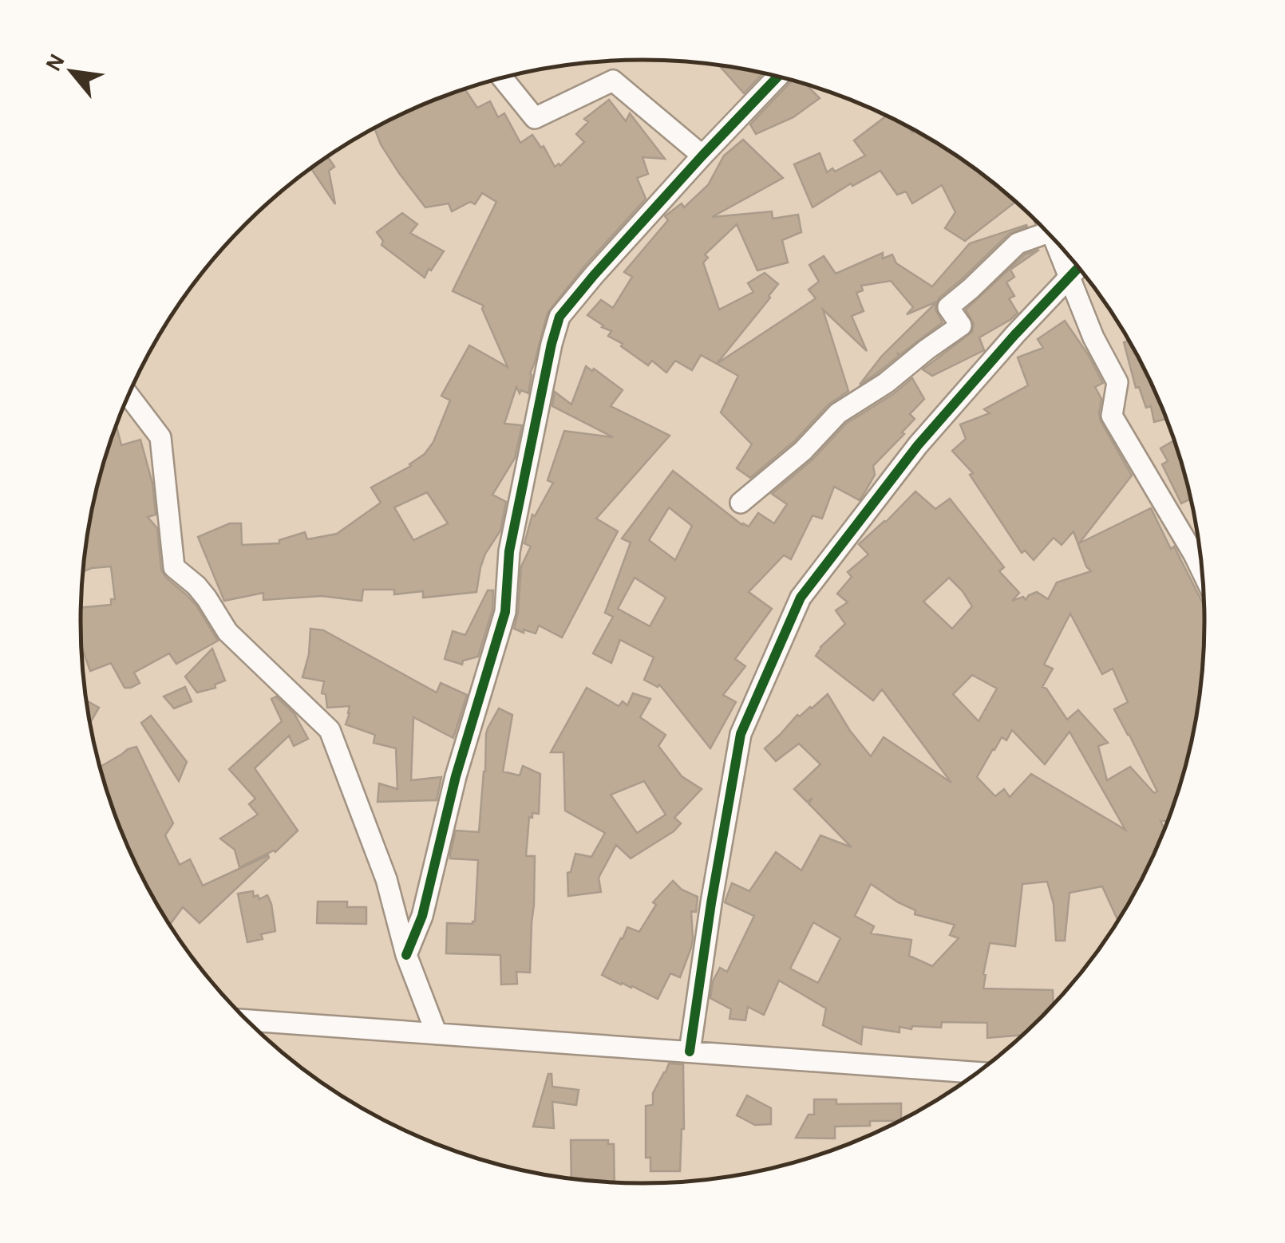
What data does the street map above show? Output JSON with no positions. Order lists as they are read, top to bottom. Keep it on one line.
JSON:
{"north":"top left"}
